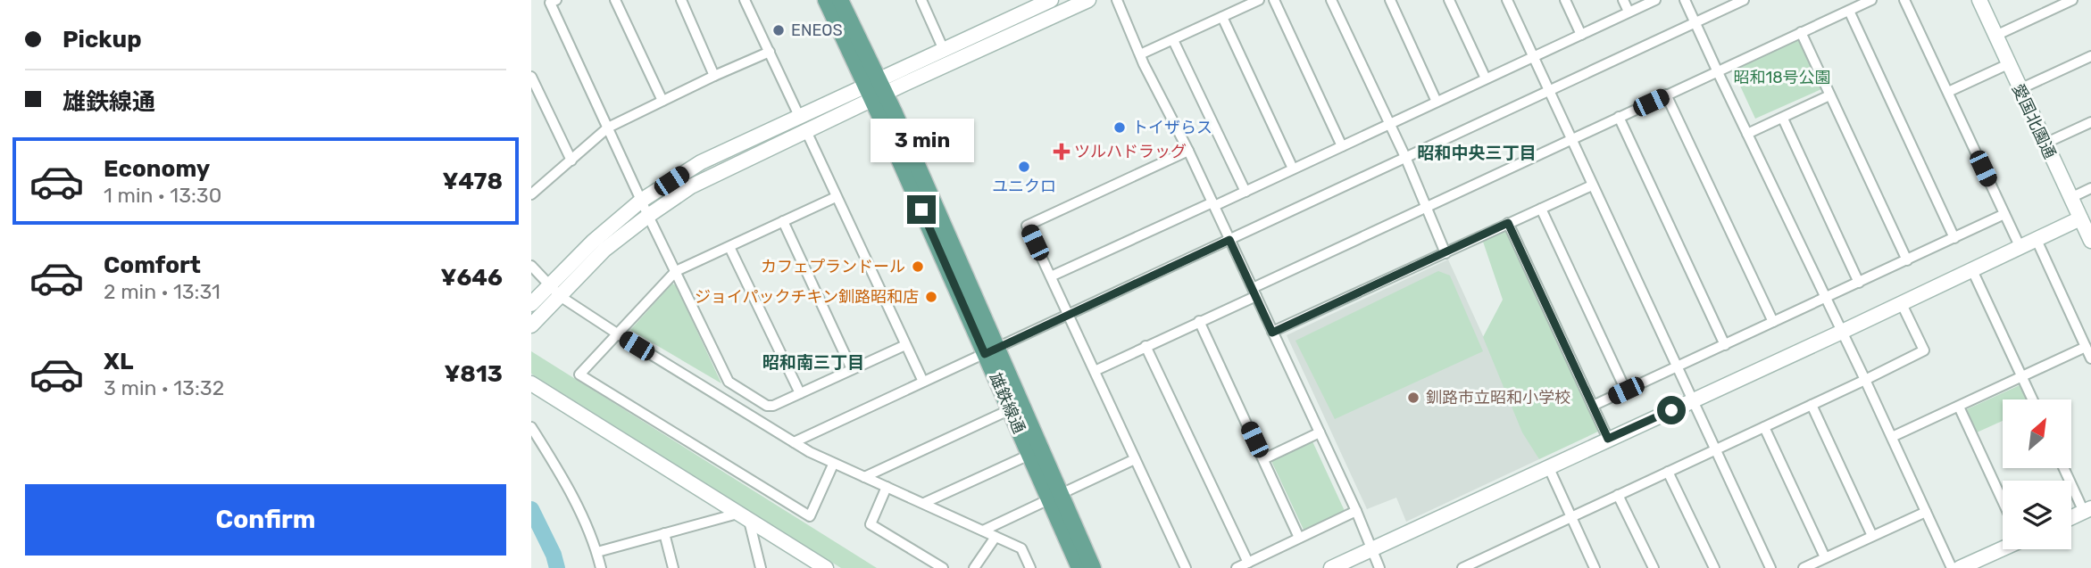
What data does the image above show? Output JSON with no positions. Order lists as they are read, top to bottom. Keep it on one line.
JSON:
{"streets":{"main road":["雄鉄線通"],"street":["愛国北園通"]},"districts":["昭和中央三丁目","昭和南三丁目"],"parks":["昭和18号公園"],"places":{"other":["ENEOS","トイザらス","ユニクロ","カフェプランドール","ジョイパックチキン釧路昭和店","釧路市立昭和小学校"],"health":["ツルハドラッグ"]},"north":"top right","page":{"banner":["Pickup","雄鉄線通"],"bubble":"3 min","list":[{"name":"Economy","note":"1 min · 13:30","value":"¥478"},{"name":"Comfort","note":"2 min · 13:31","value":"¥646"},{"name":"XL","note":"3 min · 13:32","value":"¥813"}],"buttons":"Confirm"}}
